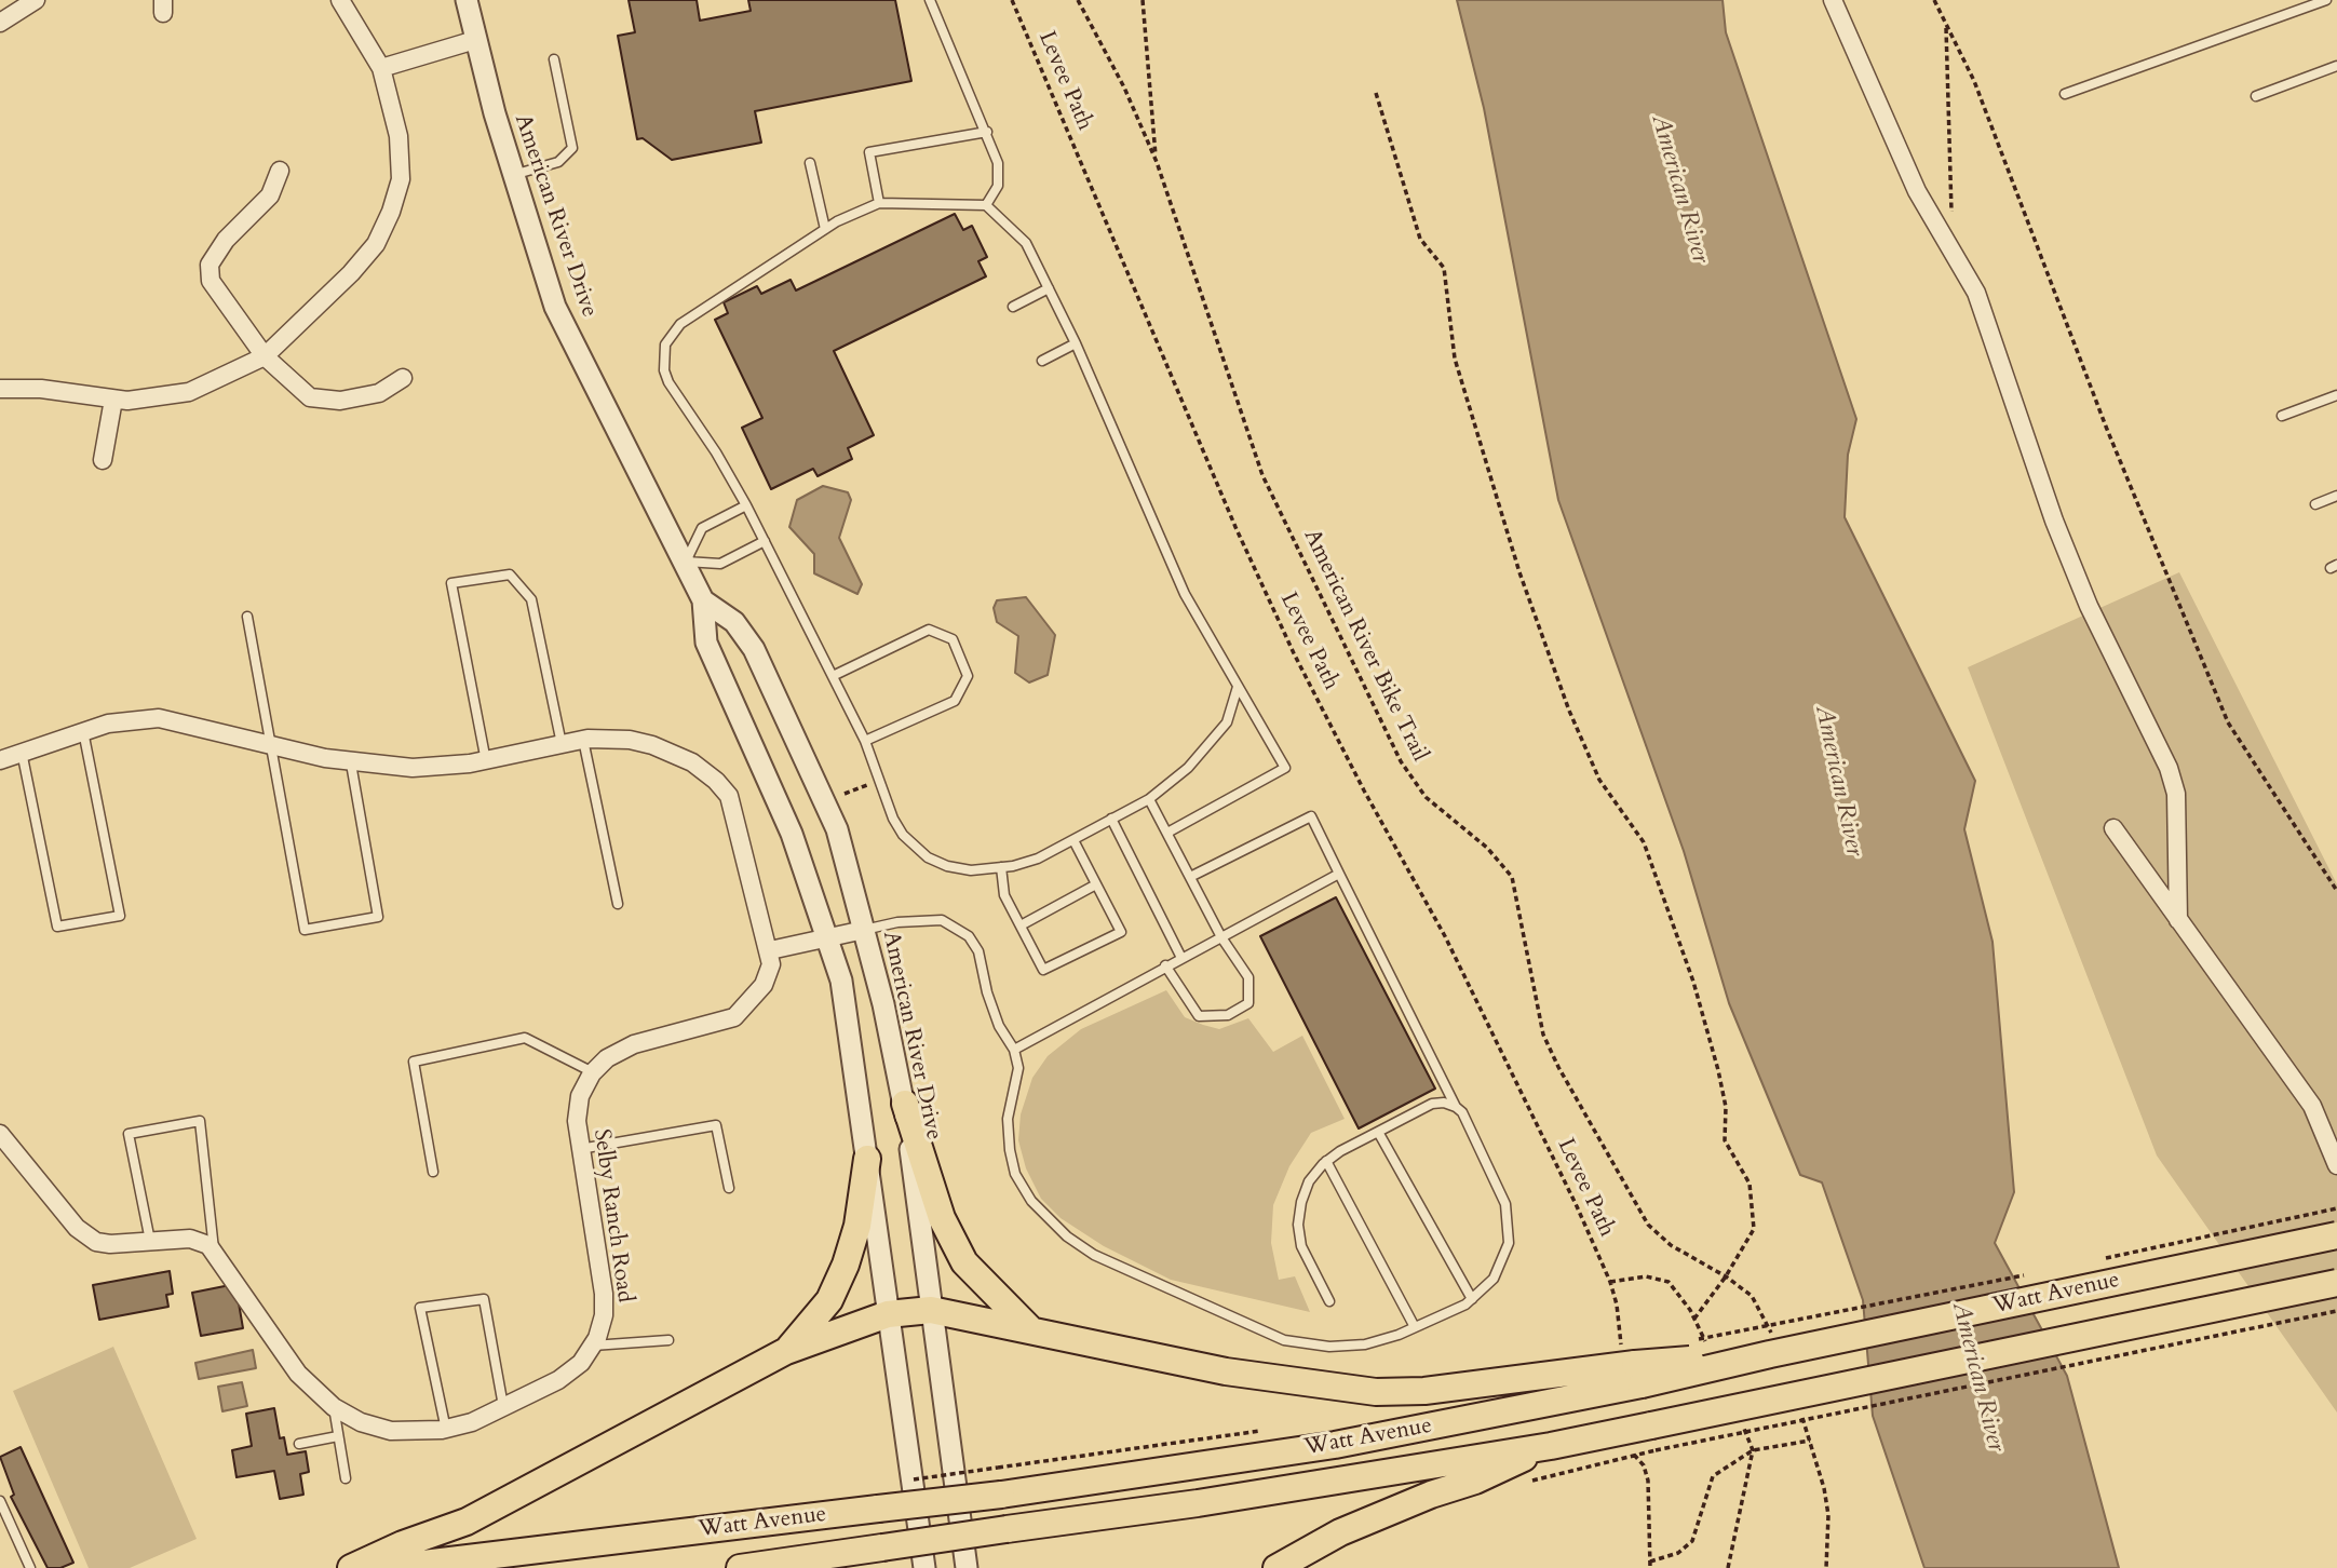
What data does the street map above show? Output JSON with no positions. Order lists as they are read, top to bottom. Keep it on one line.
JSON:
{"streets":{"main road":["Watt Avenue"],"street":["American River Drive","Selby Ranch Road"],"path":["Levee Path","American River Bike Trail"]},"crossings":[["Levee Path","Watt Avenue"],["American River Bike Trail","Watt Avenue"]],"water":["American River"]}
